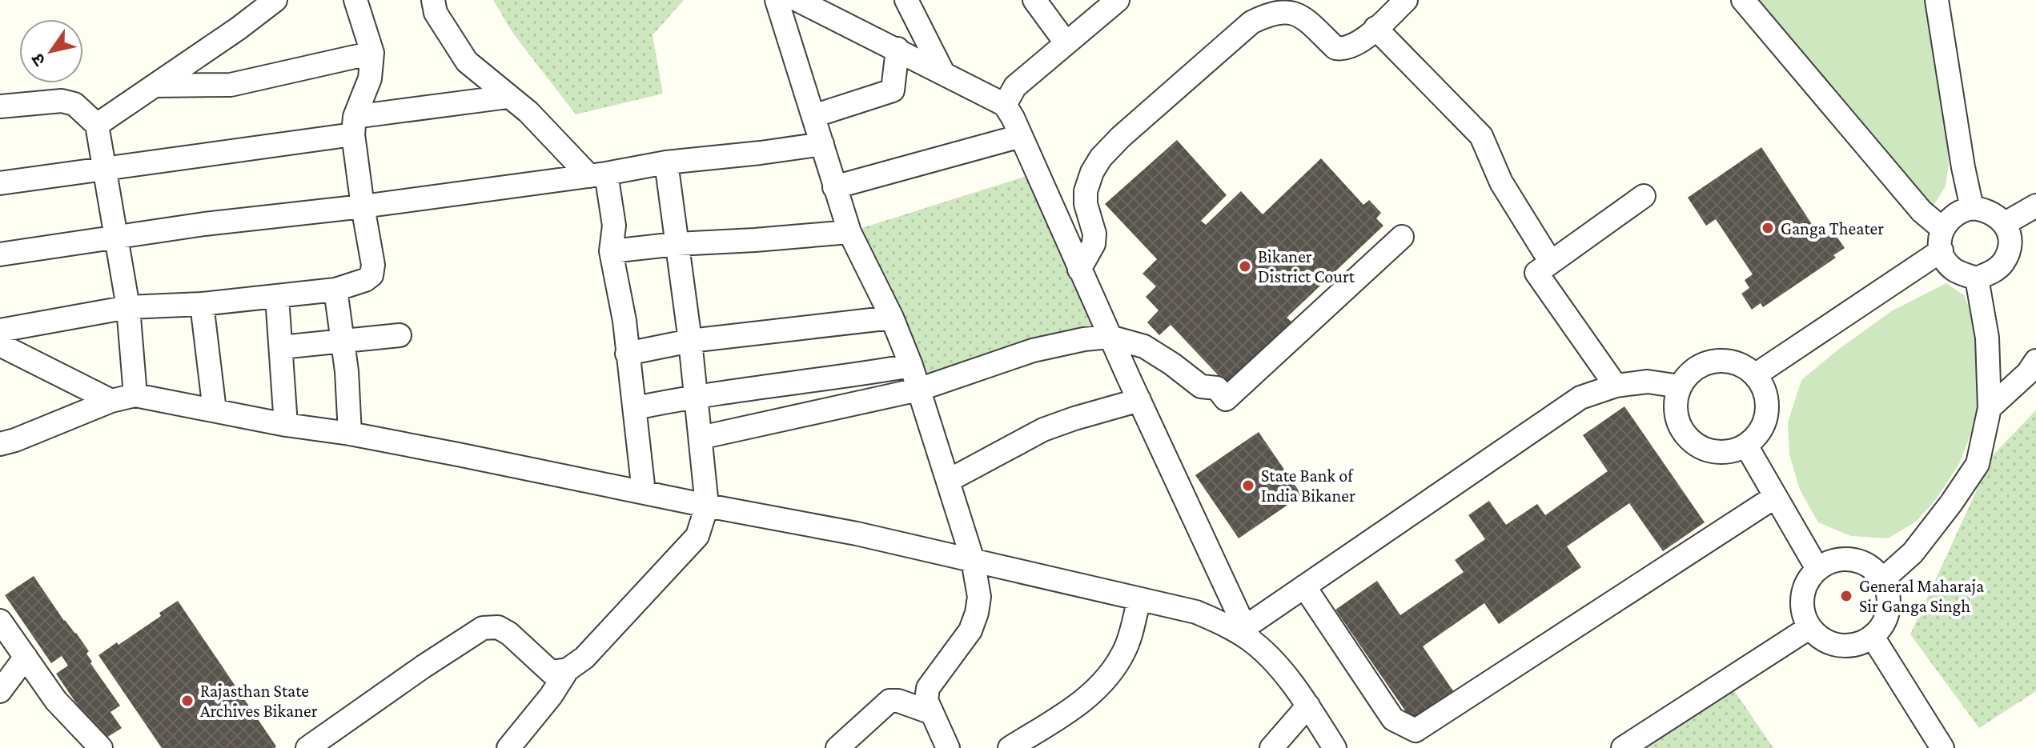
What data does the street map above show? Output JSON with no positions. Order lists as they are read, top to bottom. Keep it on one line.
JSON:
{"places":["Ganga Theater","Bikaner District Court","State Bank of India Bikaner","General Maharaja Sir Ganga Singh","Rajasthan State Archives Bikaner"],"north":"bottom left"}
